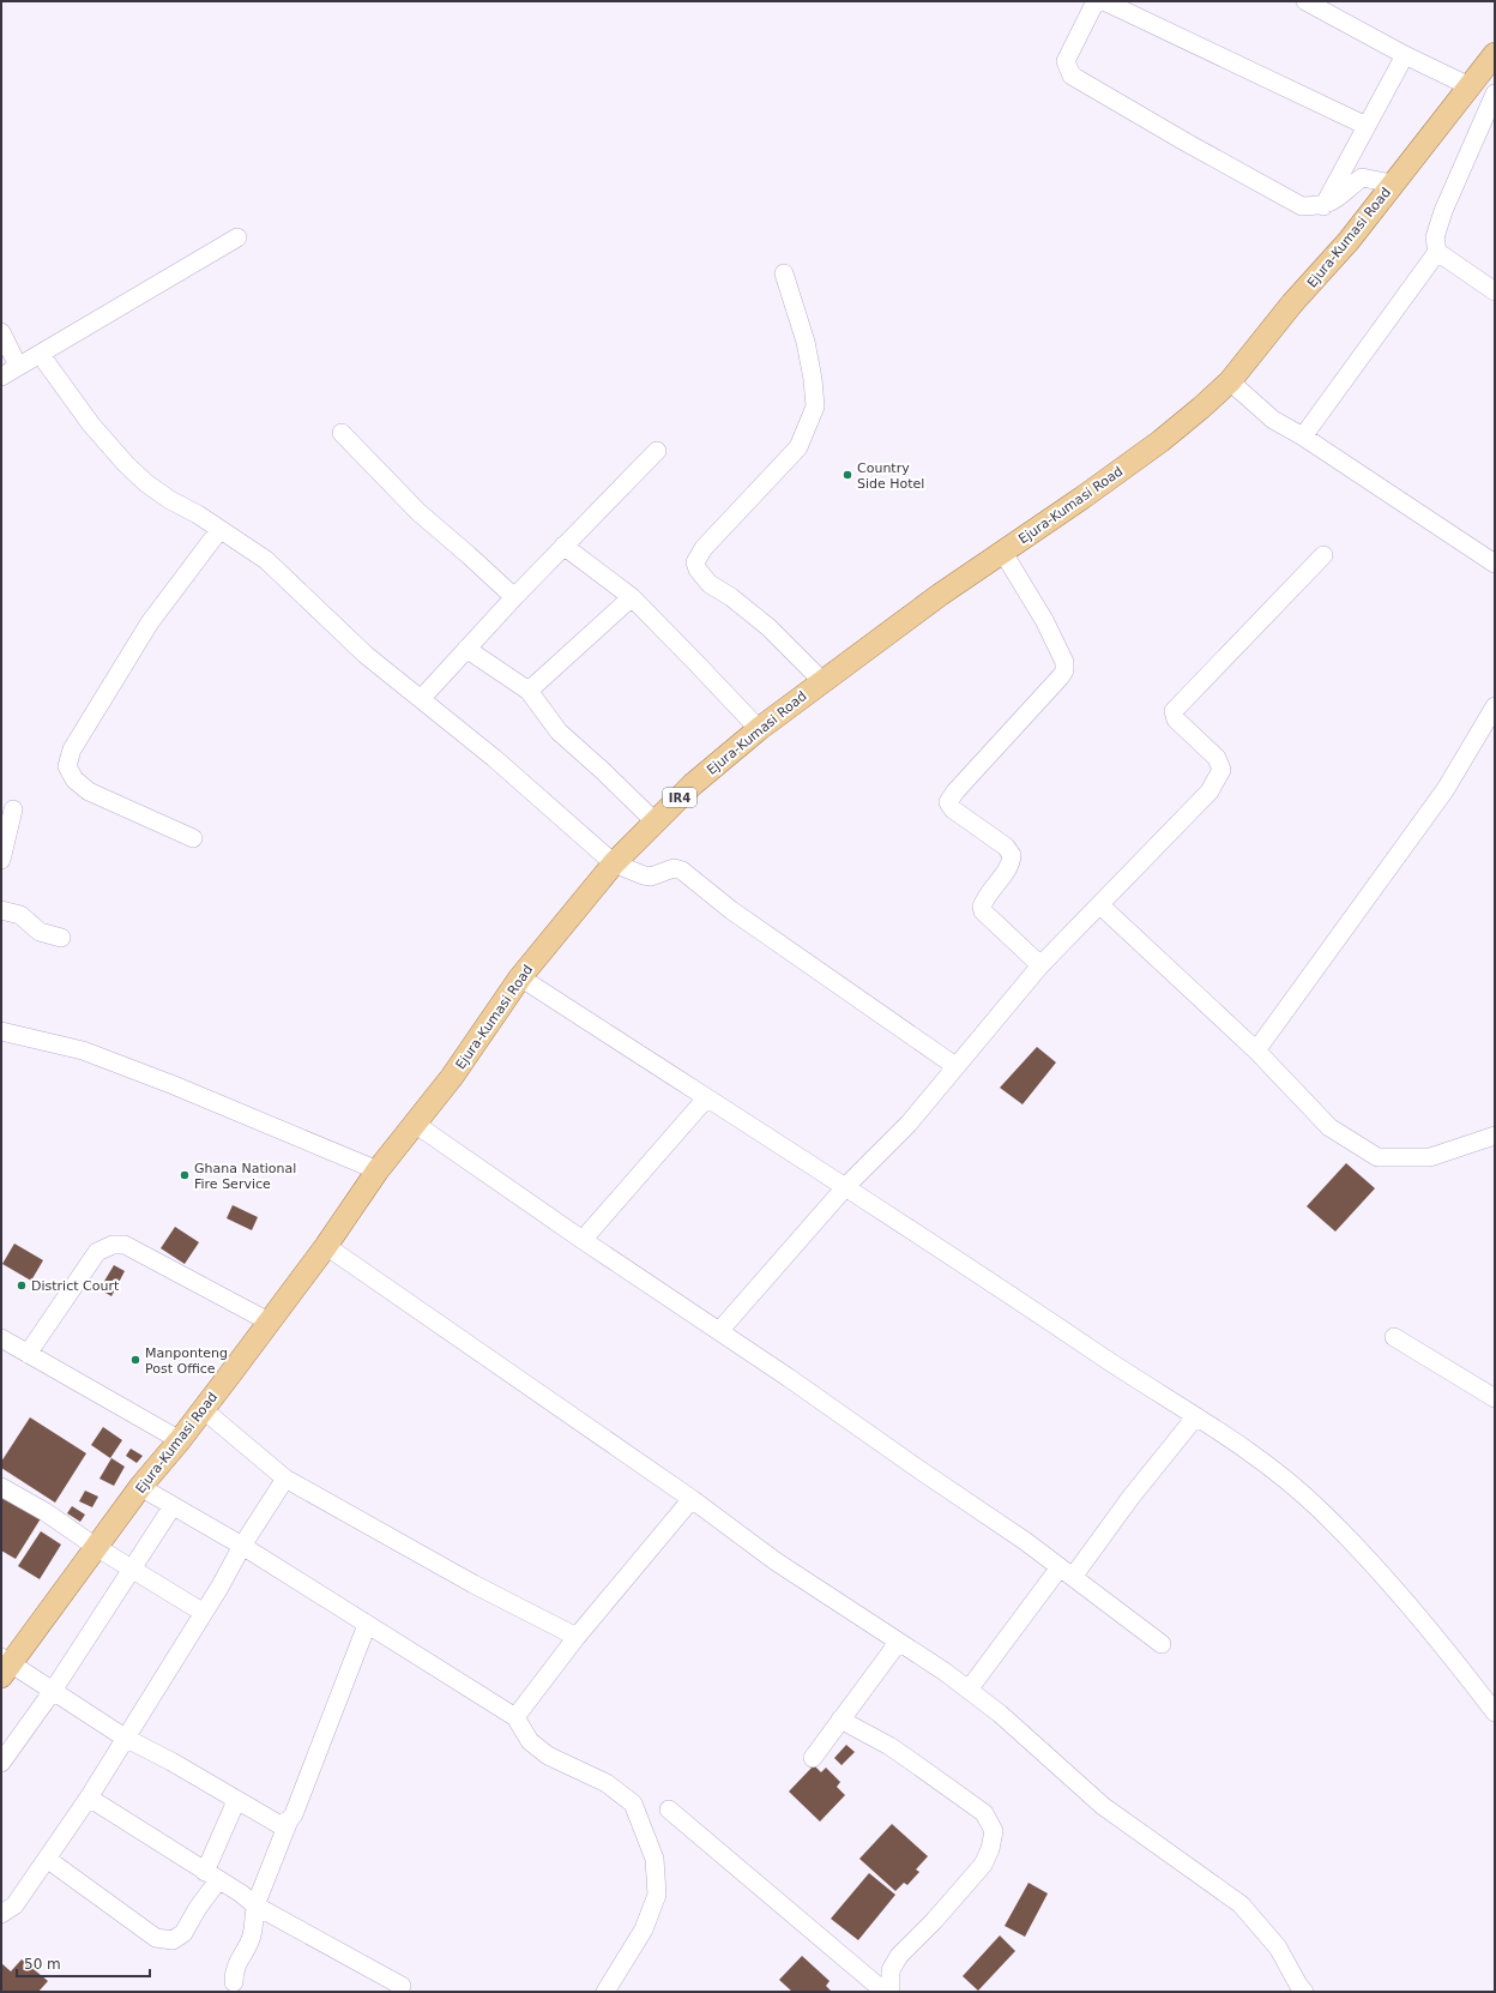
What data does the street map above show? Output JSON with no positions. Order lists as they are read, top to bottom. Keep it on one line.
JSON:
{"streets":{"main road":["Ejura-Kumasi Road","IR4"]},"places":["Country Side Hotel","Ghana National Fire Service","District Court","Manponteng Post Office"],"scale_bar":"50 m"}
